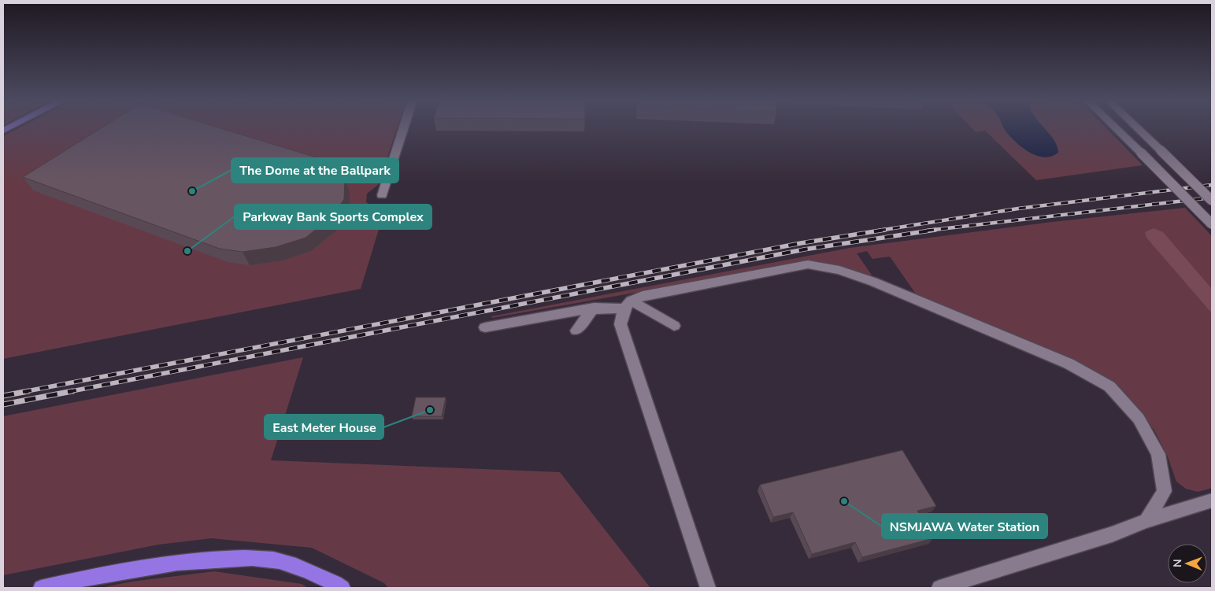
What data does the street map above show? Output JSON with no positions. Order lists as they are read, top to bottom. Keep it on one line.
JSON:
{"places":["The Dome at the Ballpark","Parkway Bank Sports Complex","East Meter House","NSMJAWA Water Station"],"north":"left"}
